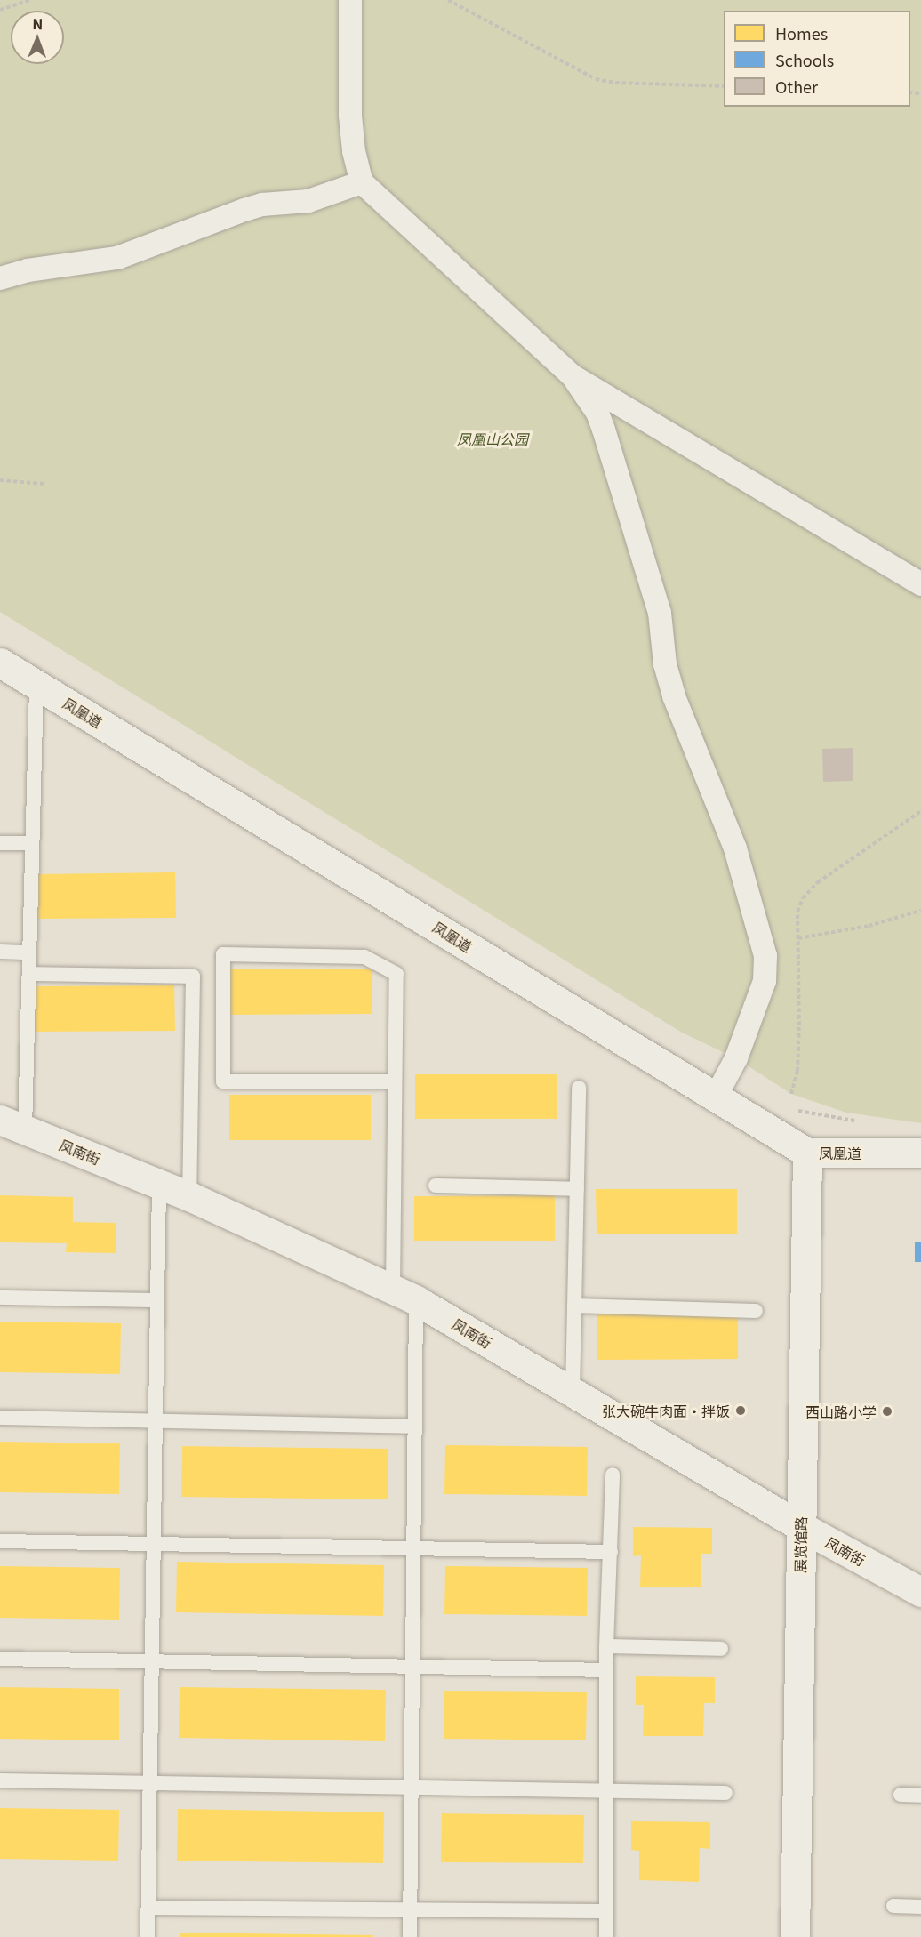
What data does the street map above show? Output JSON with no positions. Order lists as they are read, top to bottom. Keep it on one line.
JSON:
{"streets":{"street":["凤凰道","凤南街","展览馆路"]},"crossings":[["凤凰道","展览馆路"],["凤南街","展览馆路"]],"parks":["凤凰山公园"],"places":["张大碗牛肉面•拌饭","西山路小学"],"legend":["Homes","Schools","Other"],"north":"top"}
